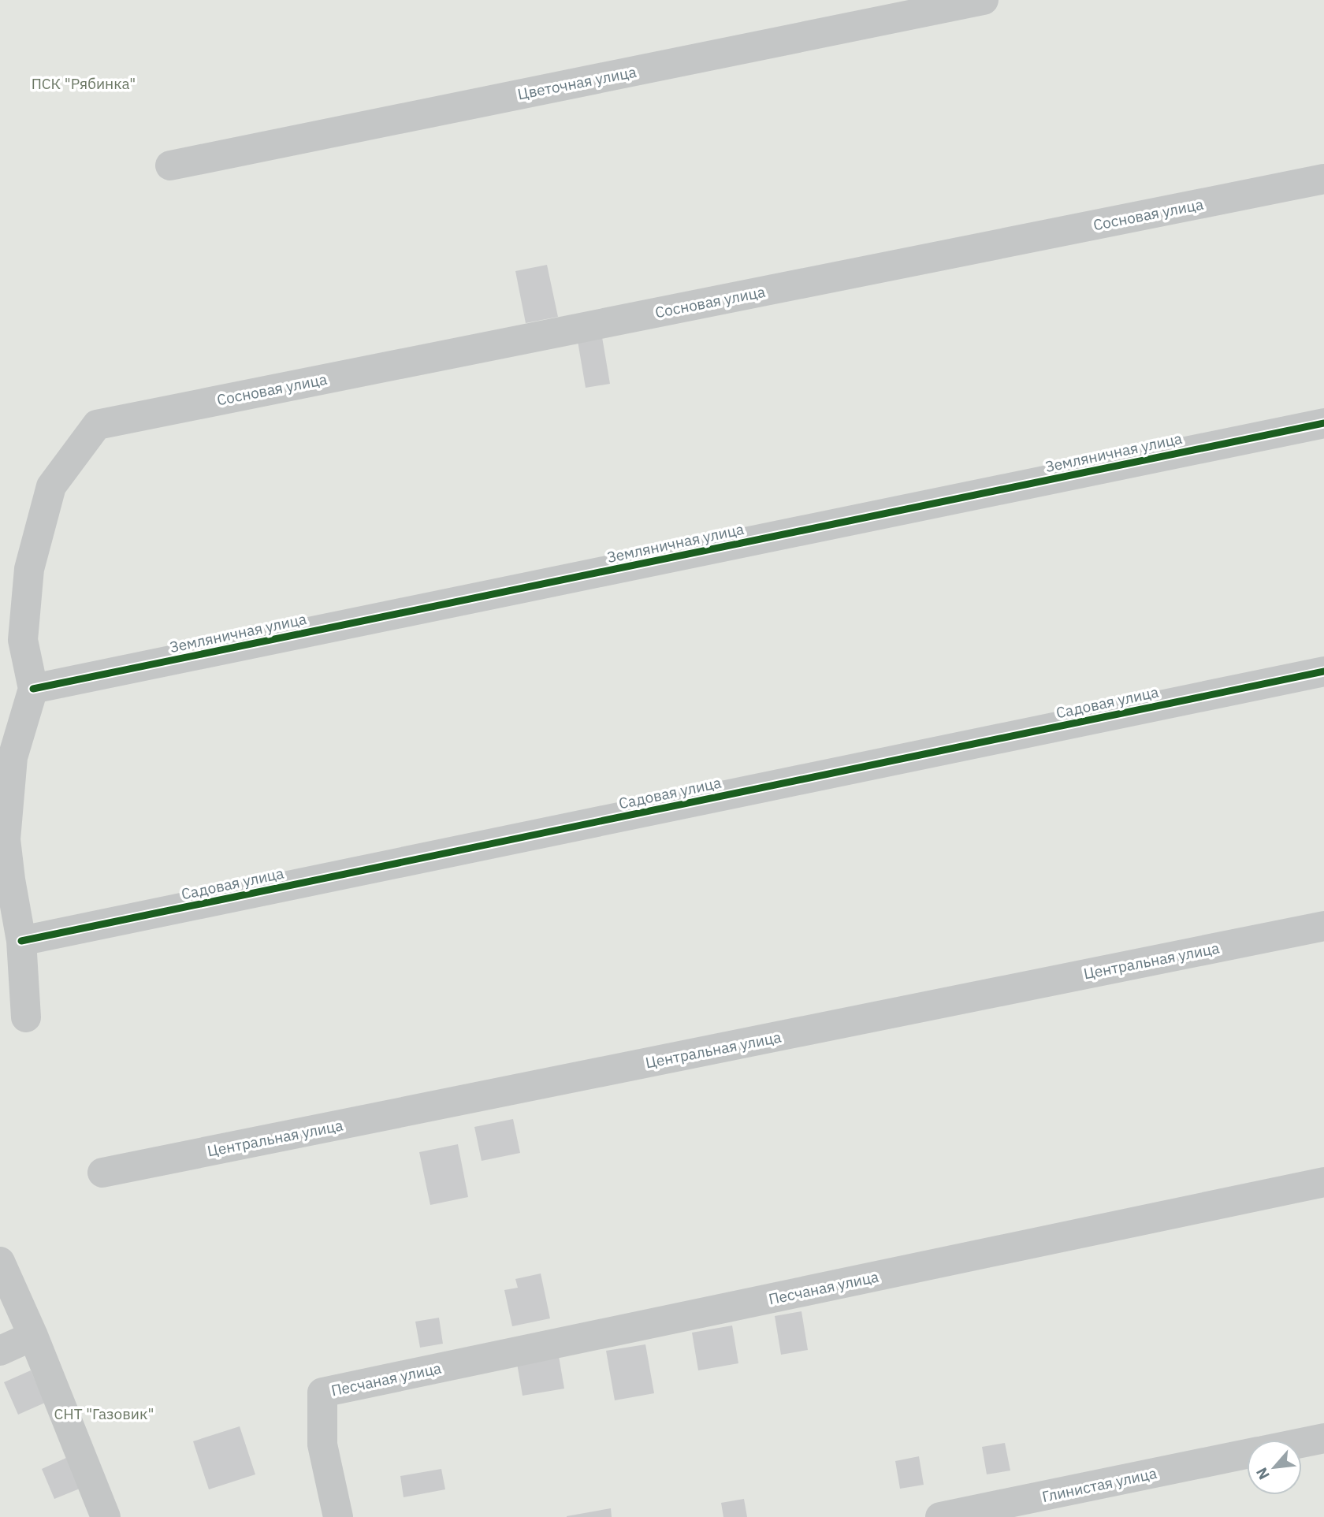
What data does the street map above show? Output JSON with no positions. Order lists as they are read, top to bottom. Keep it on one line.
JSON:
{"streets":{"street":["Цветочная улица","Сосновая улица","Земляничная улица","Садовая улица","Центральная улица","Песчаная улица","Глинистая улица"]},"crossings":[["Сосновая улица","Земляничная улица"]],"parks":["ПСК \"Рябинка\"","СНТ \"Газовик\""],"north":"bottom left"}
